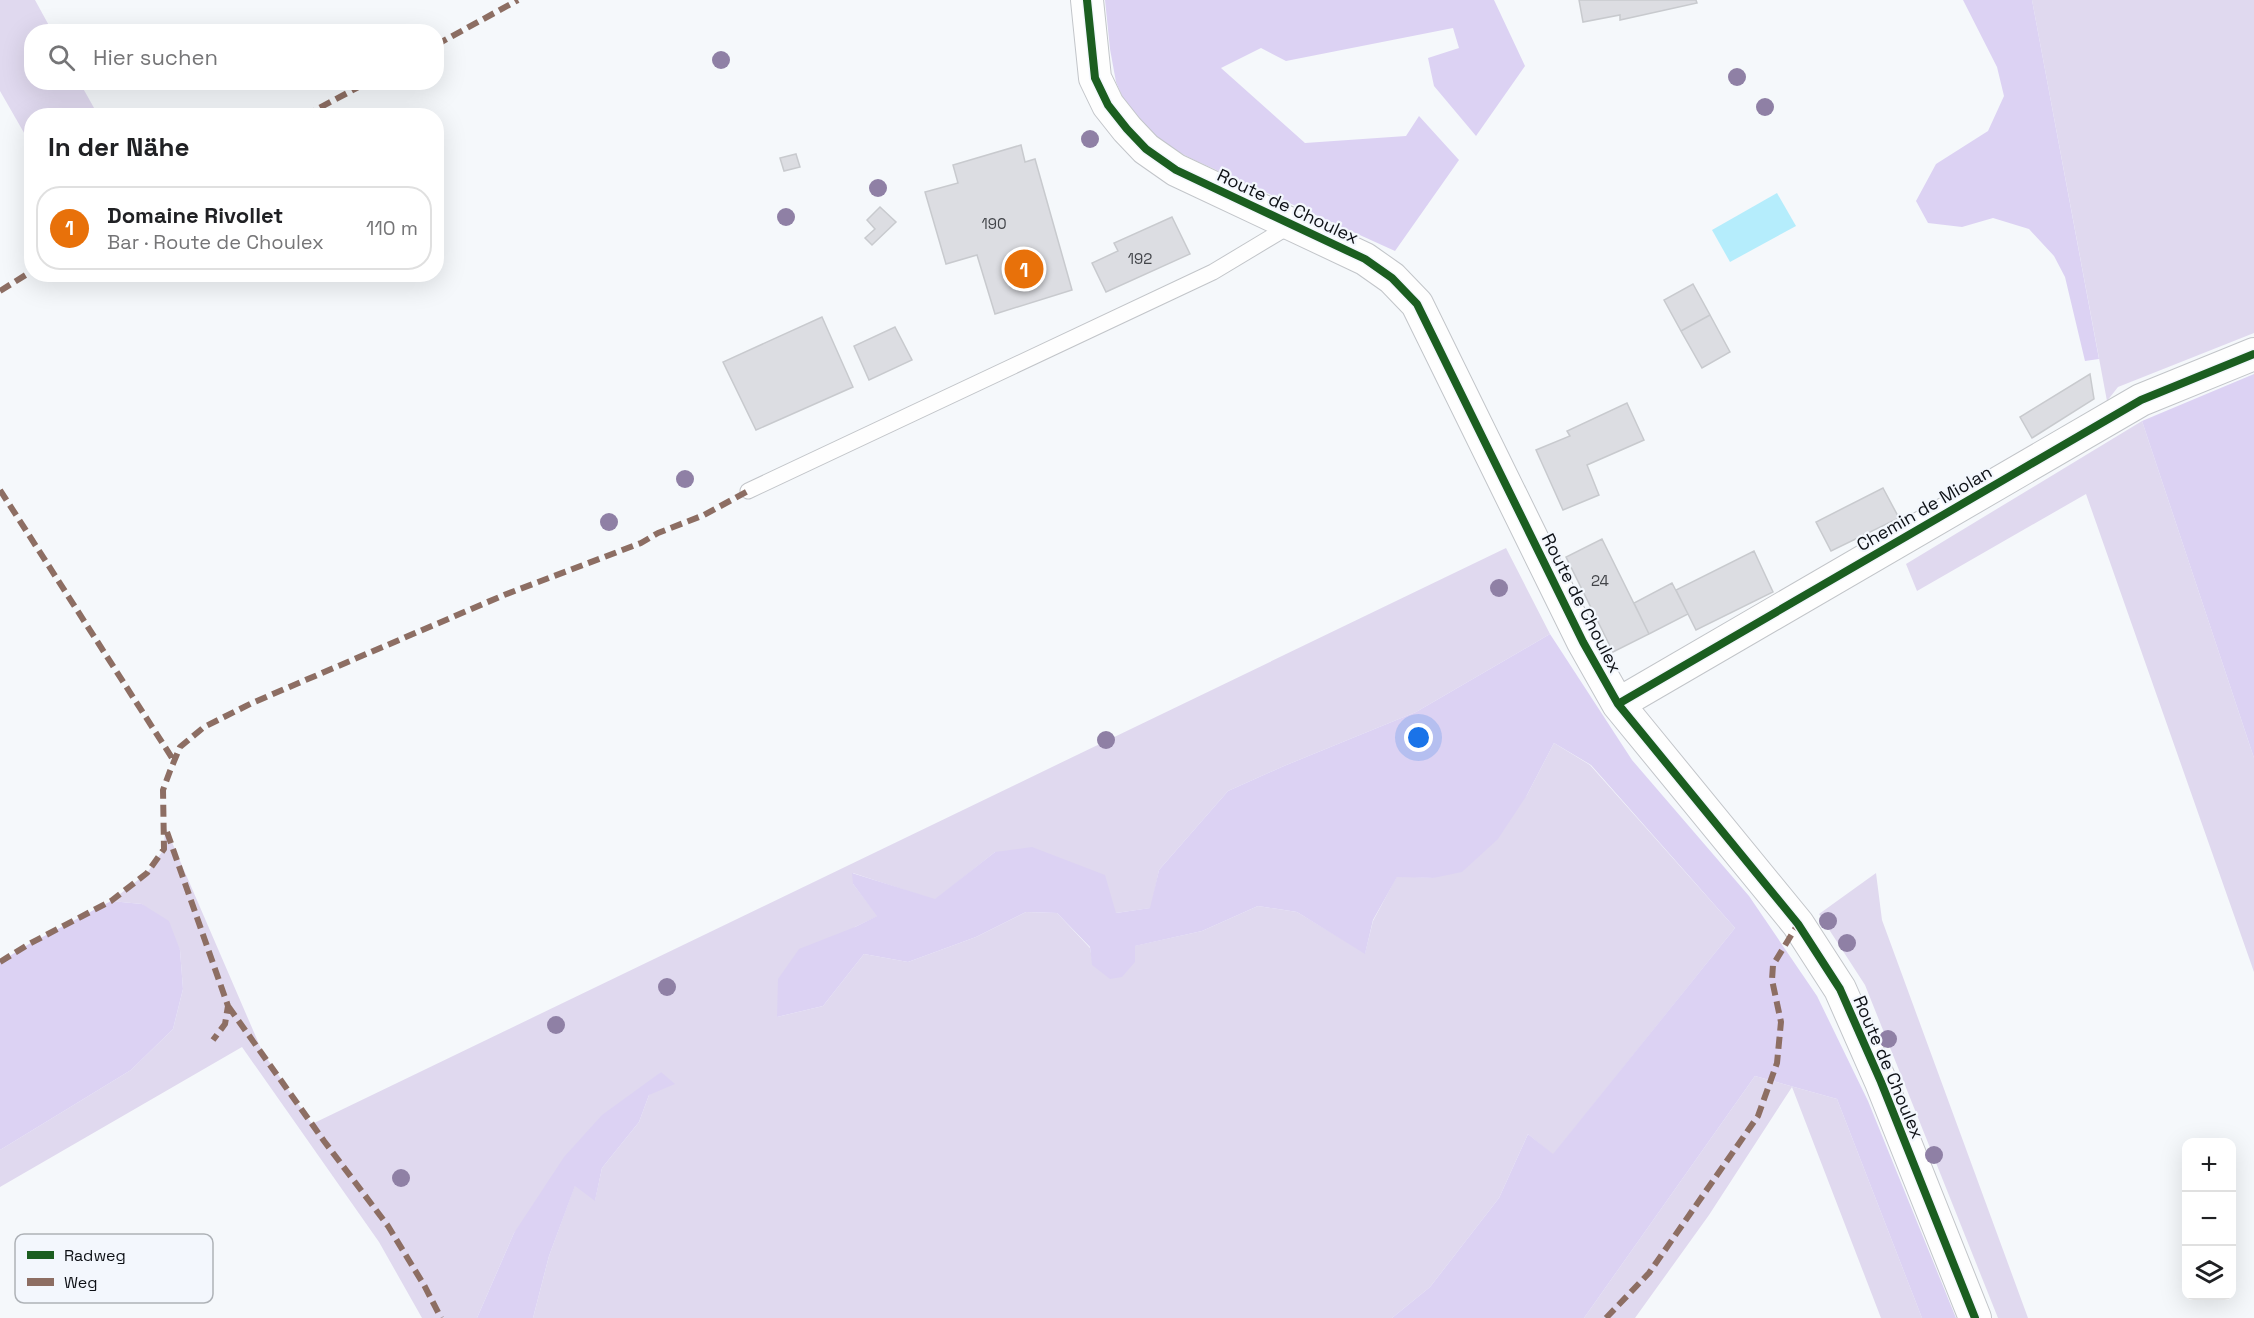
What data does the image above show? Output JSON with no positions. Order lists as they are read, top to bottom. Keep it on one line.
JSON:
{"streets":{"street":["Route de Choulex","Chemin de Miolan"]},"crossings":[["Route de Choulex","Chemin de Miolan"]],"house_numbers":["190","192","24"],"legend":["Radweg","Weg"],"page":{"search":"Hier suchen","heading":"In der Nähe","list":[{"mark":"1","name":"Domaine Rivollet","note":"Bar · Route de Choulex","value":"110 m"}],"pins":"1","map_buttons":["+","−"]}}
